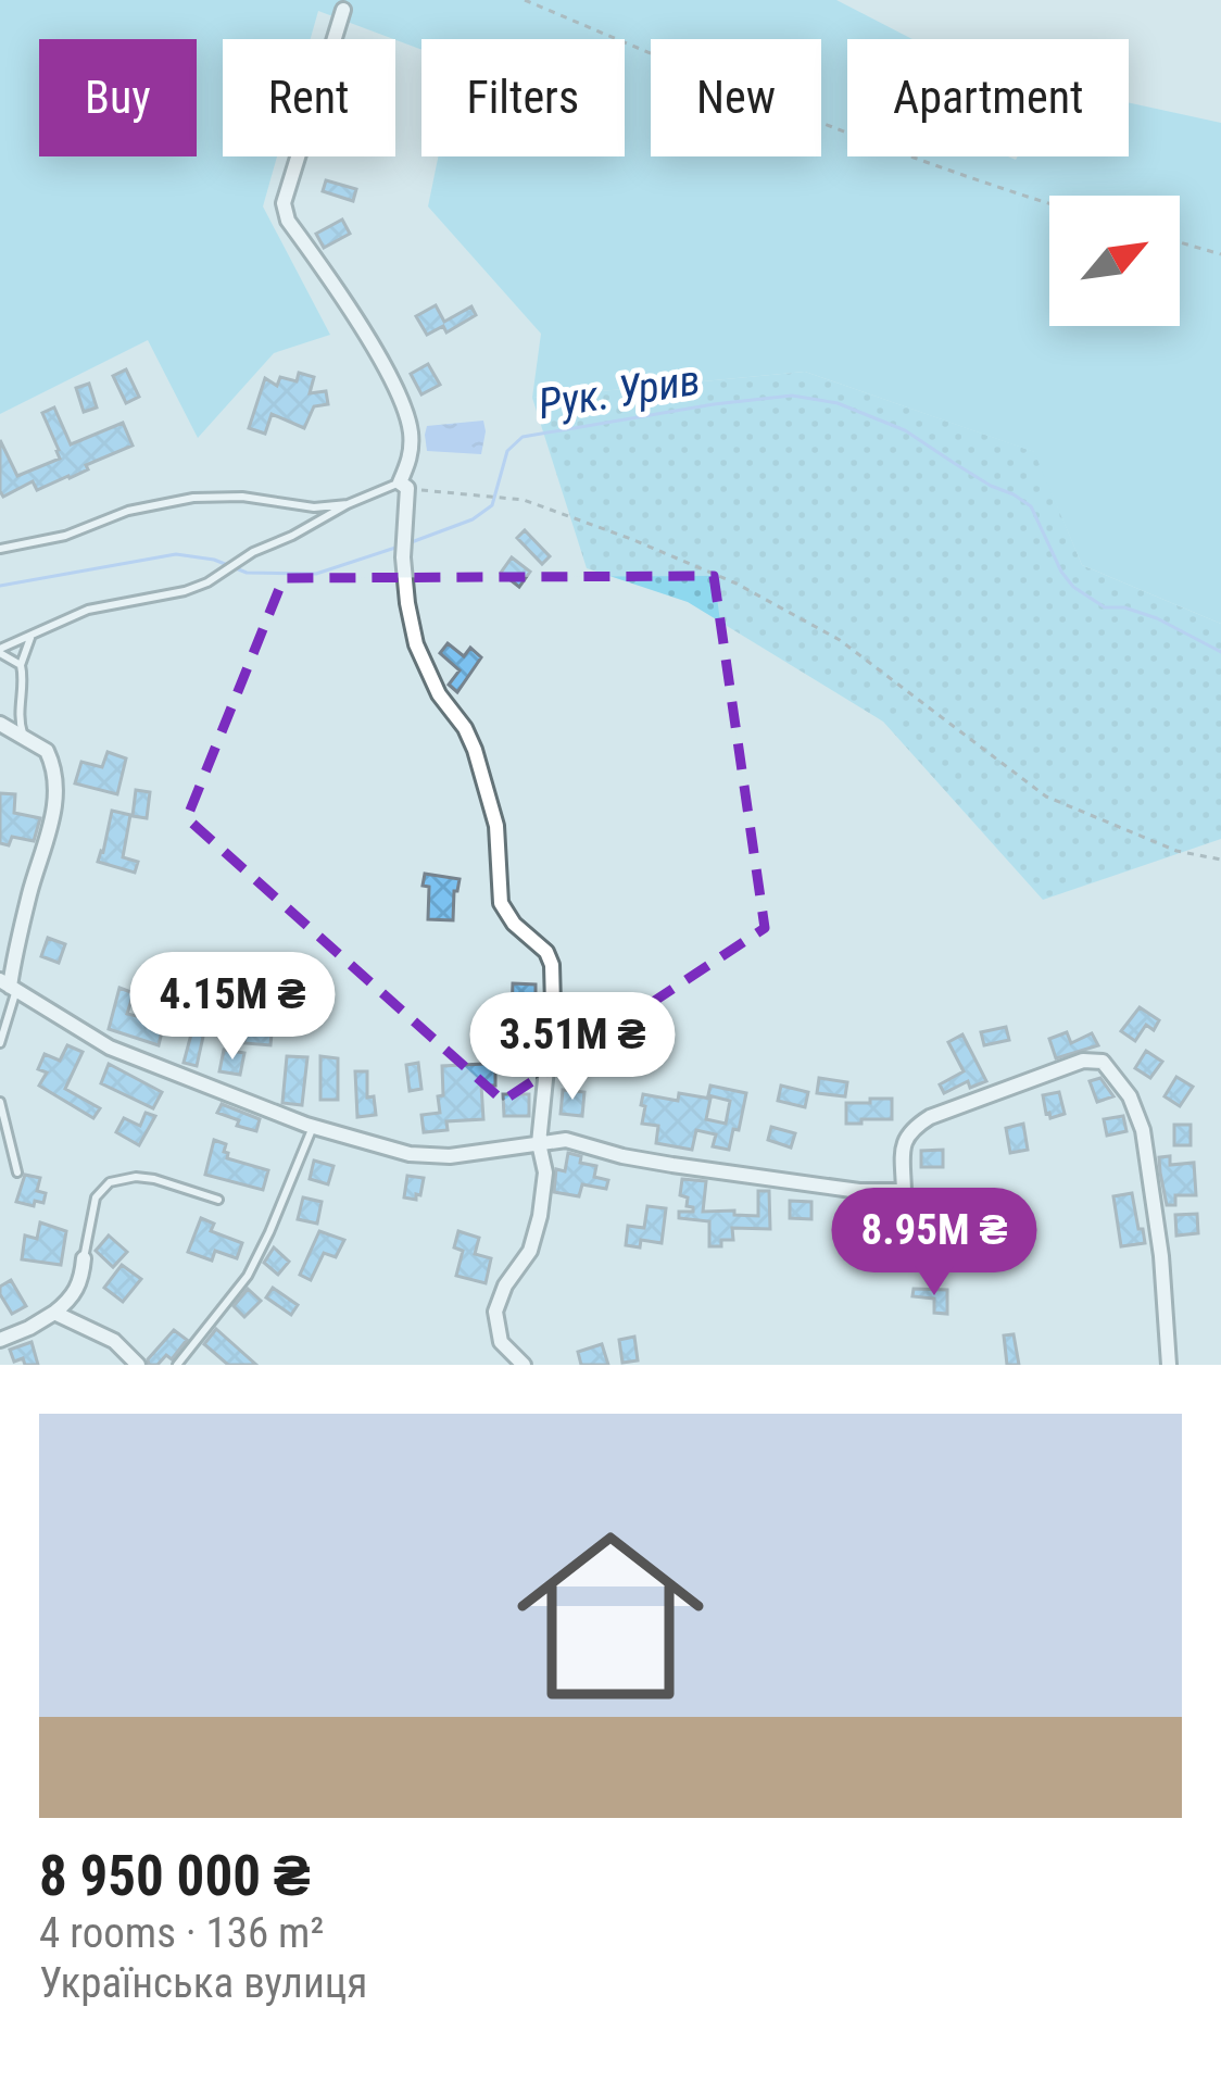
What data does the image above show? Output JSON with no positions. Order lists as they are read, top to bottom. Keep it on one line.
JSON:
{"water":["Рук. Урив"],"north":"top right","page":{"chip":["Buy","Rent","Filters","New","Apartment"],"price":["4.15M ₴","3.51M ₴","8.95M ₴"],"list":[{"name":"8 950 000 ₴","note":"4 rooms · 136 m² · Українська вулиця"}]}}
